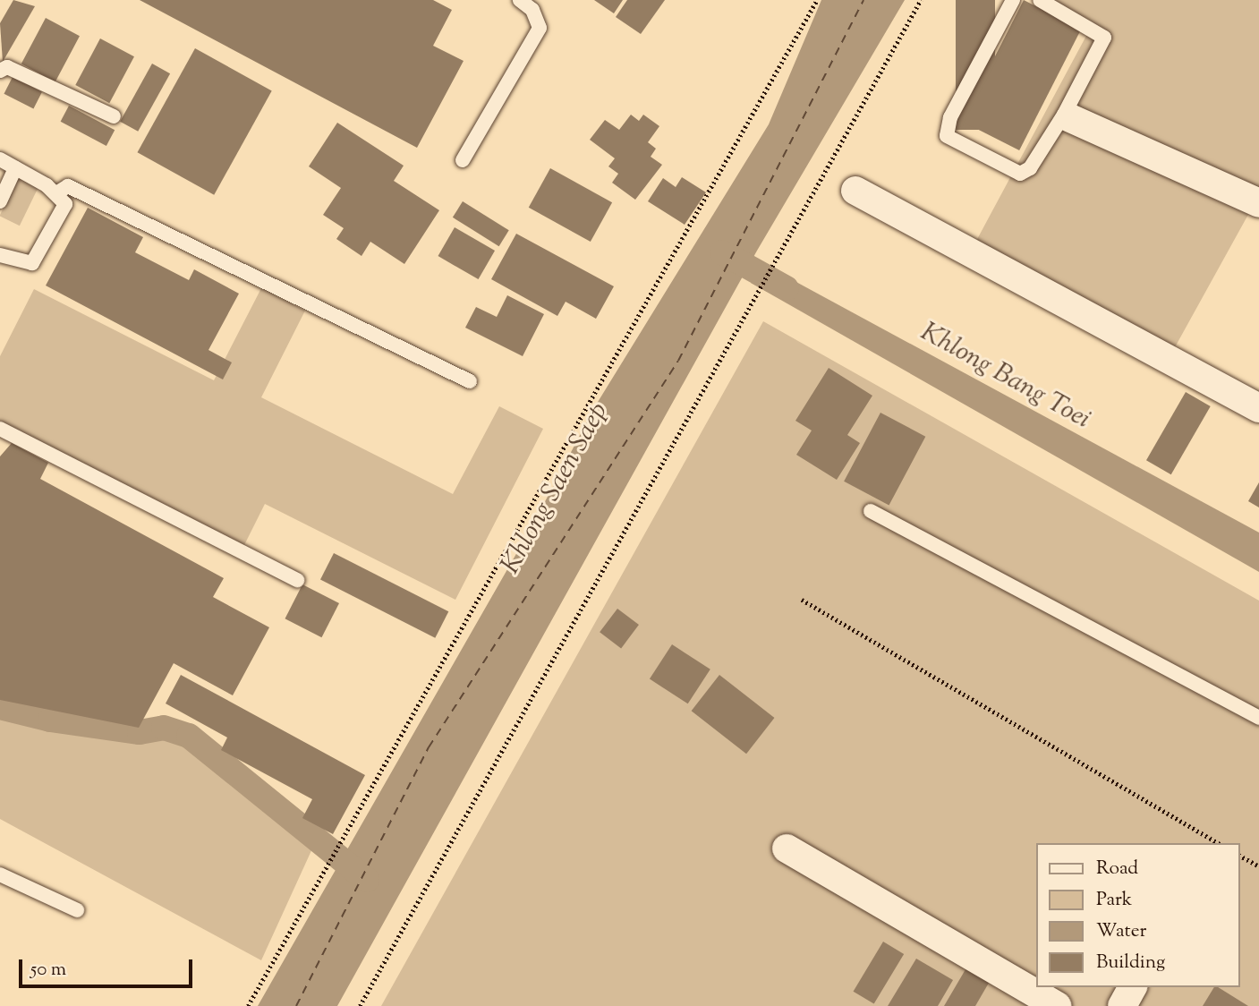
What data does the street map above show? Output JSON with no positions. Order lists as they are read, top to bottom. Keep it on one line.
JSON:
{"water":["Khlong Bang Toei","Khlong Saen Saep"],"legend":["Road","Park","Water","Building"],"scale_bar":"50 m"}
